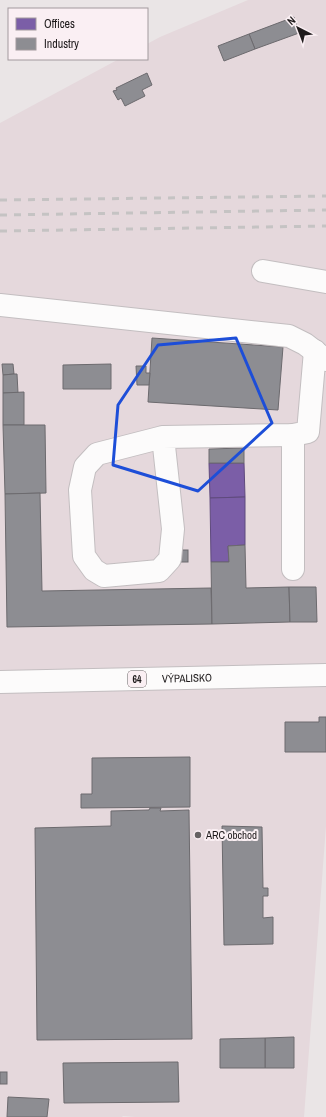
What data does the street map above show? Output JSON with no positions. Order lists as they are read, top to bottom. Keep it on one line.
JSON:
{"streets":{"main road":["VÝPALISKO","64"]},"places":["ARC obchod"],"legend":["Offices","Industry"],"north":"top left"}
